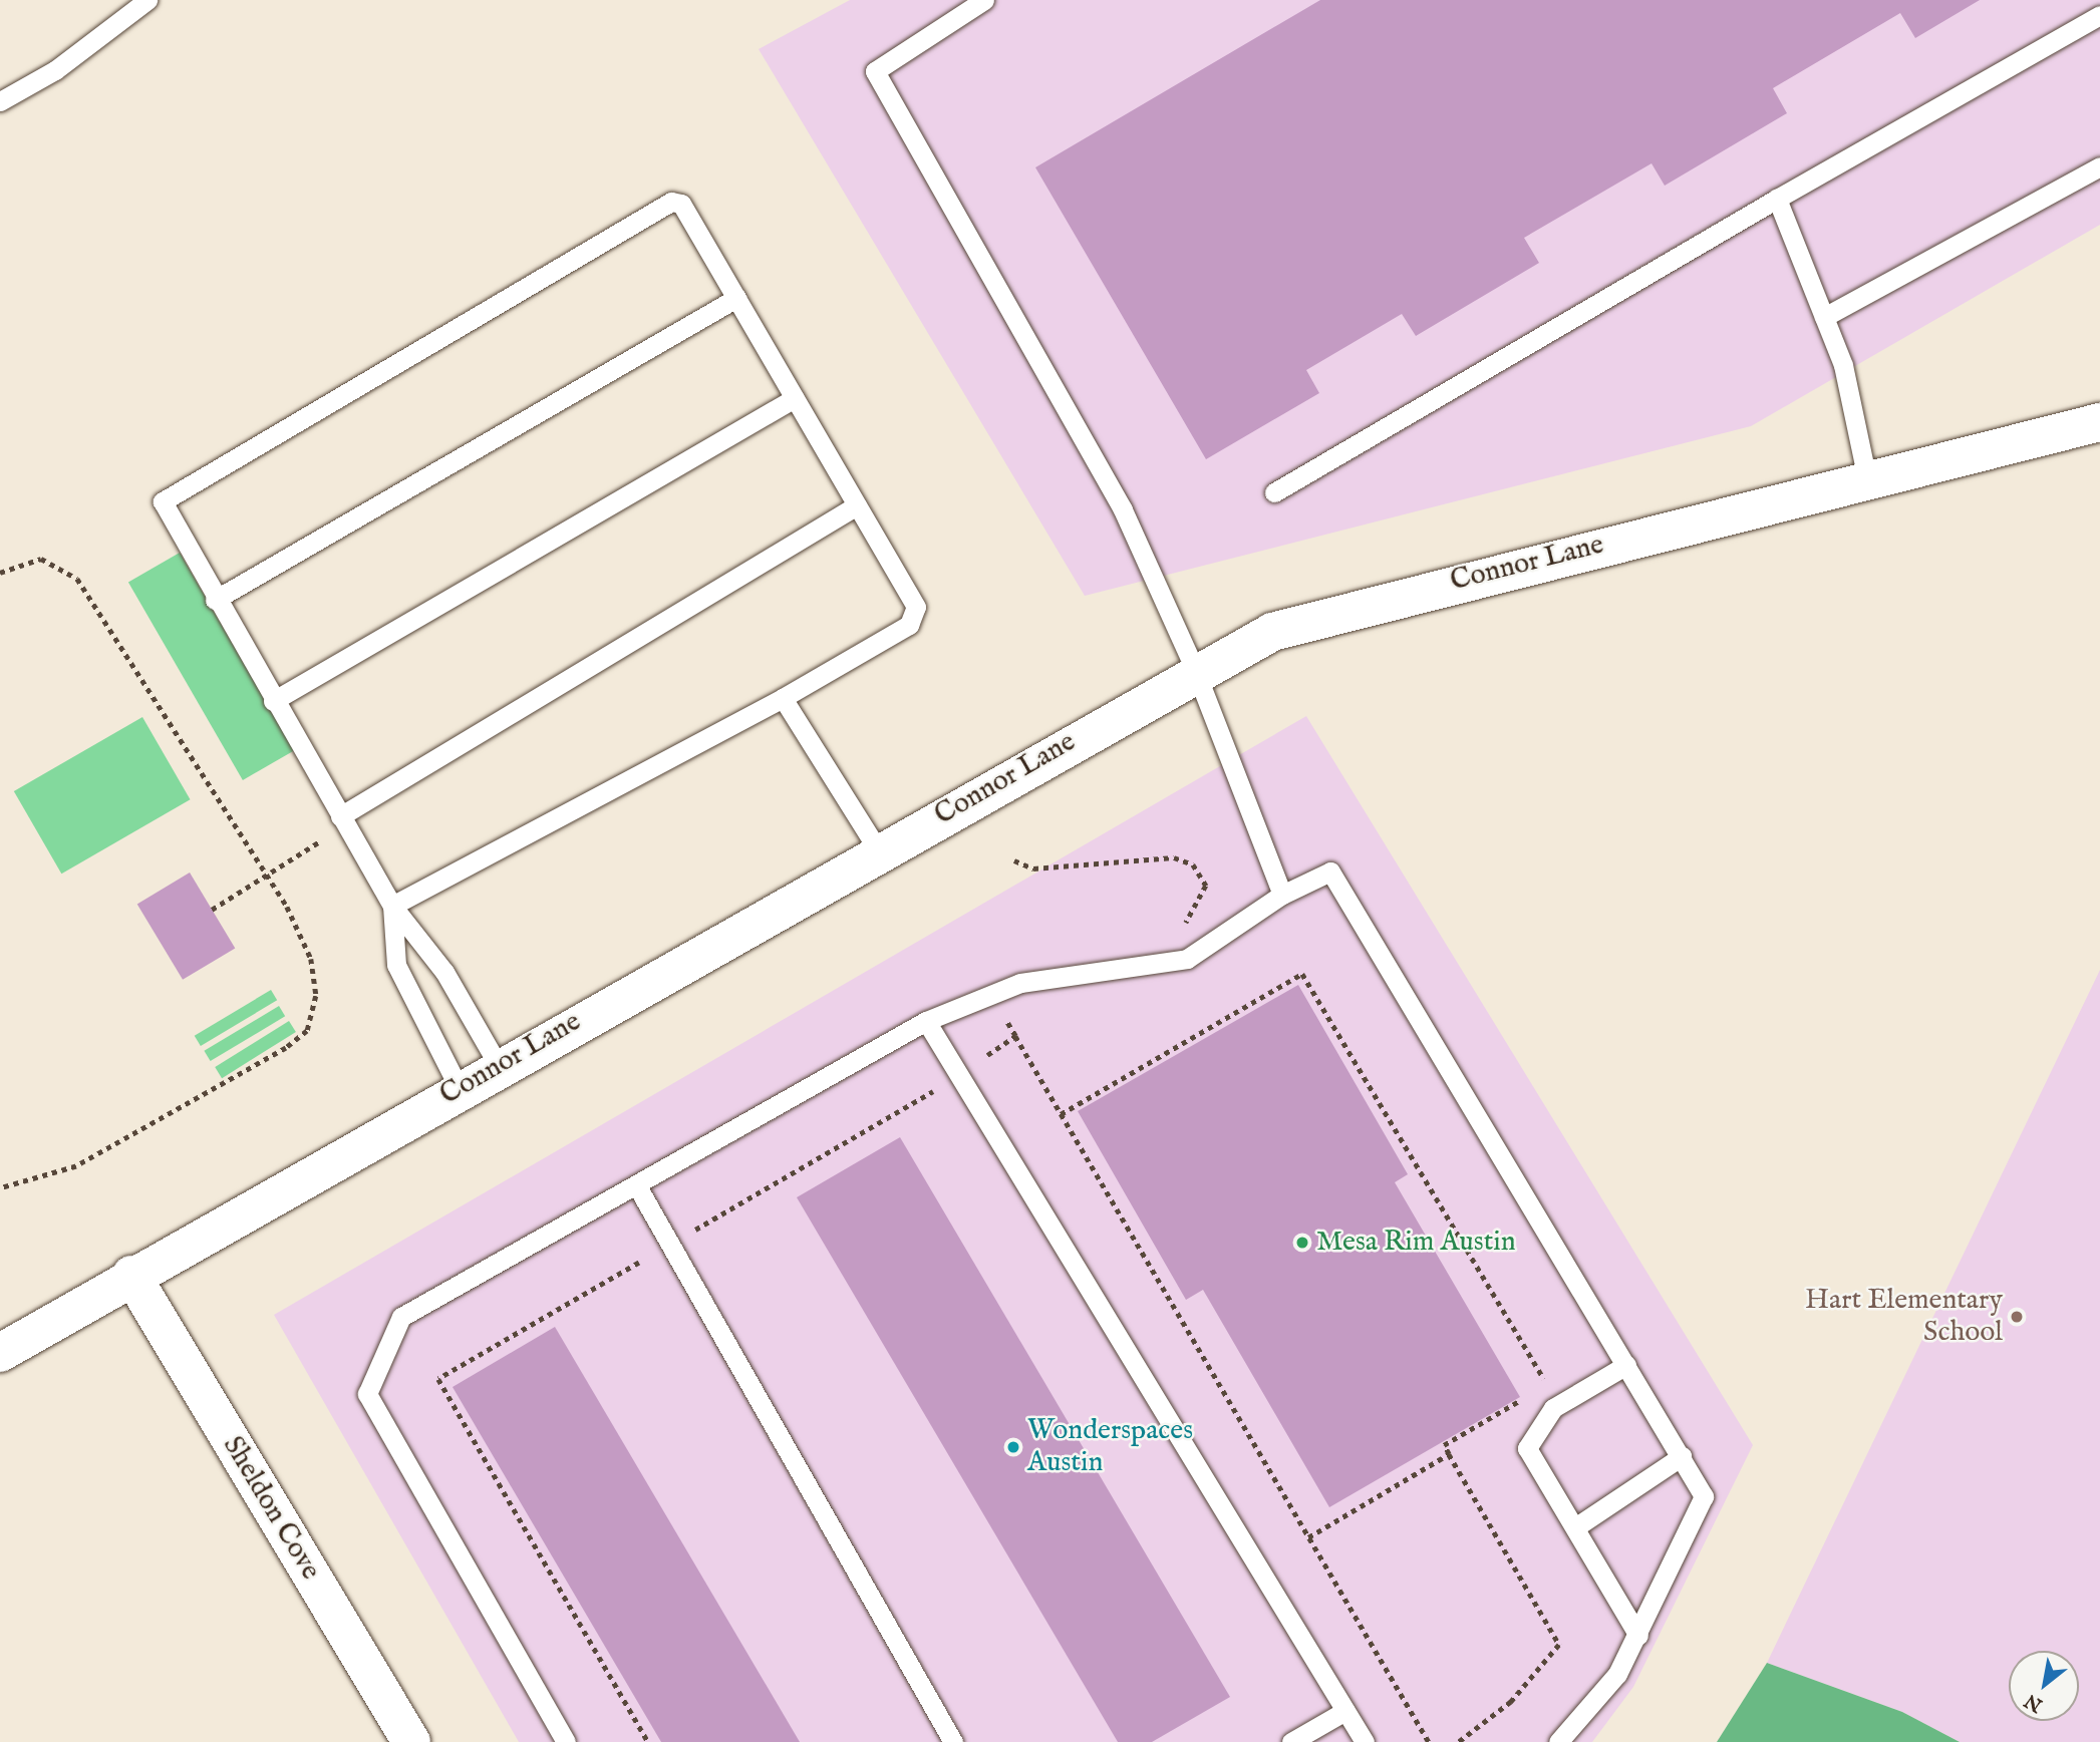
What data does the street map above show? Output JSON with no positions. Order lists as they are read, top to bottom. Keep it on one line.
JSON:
{"streets":{"street":["Connor Lane","Sheldon Cove"]},"crossings":[["Connor Lane","Sheldon Cove"]],"places":["Mesa Rim Austin","Hart Elementary School","Wonderspaces Austin"],"north":"bottom left"}
